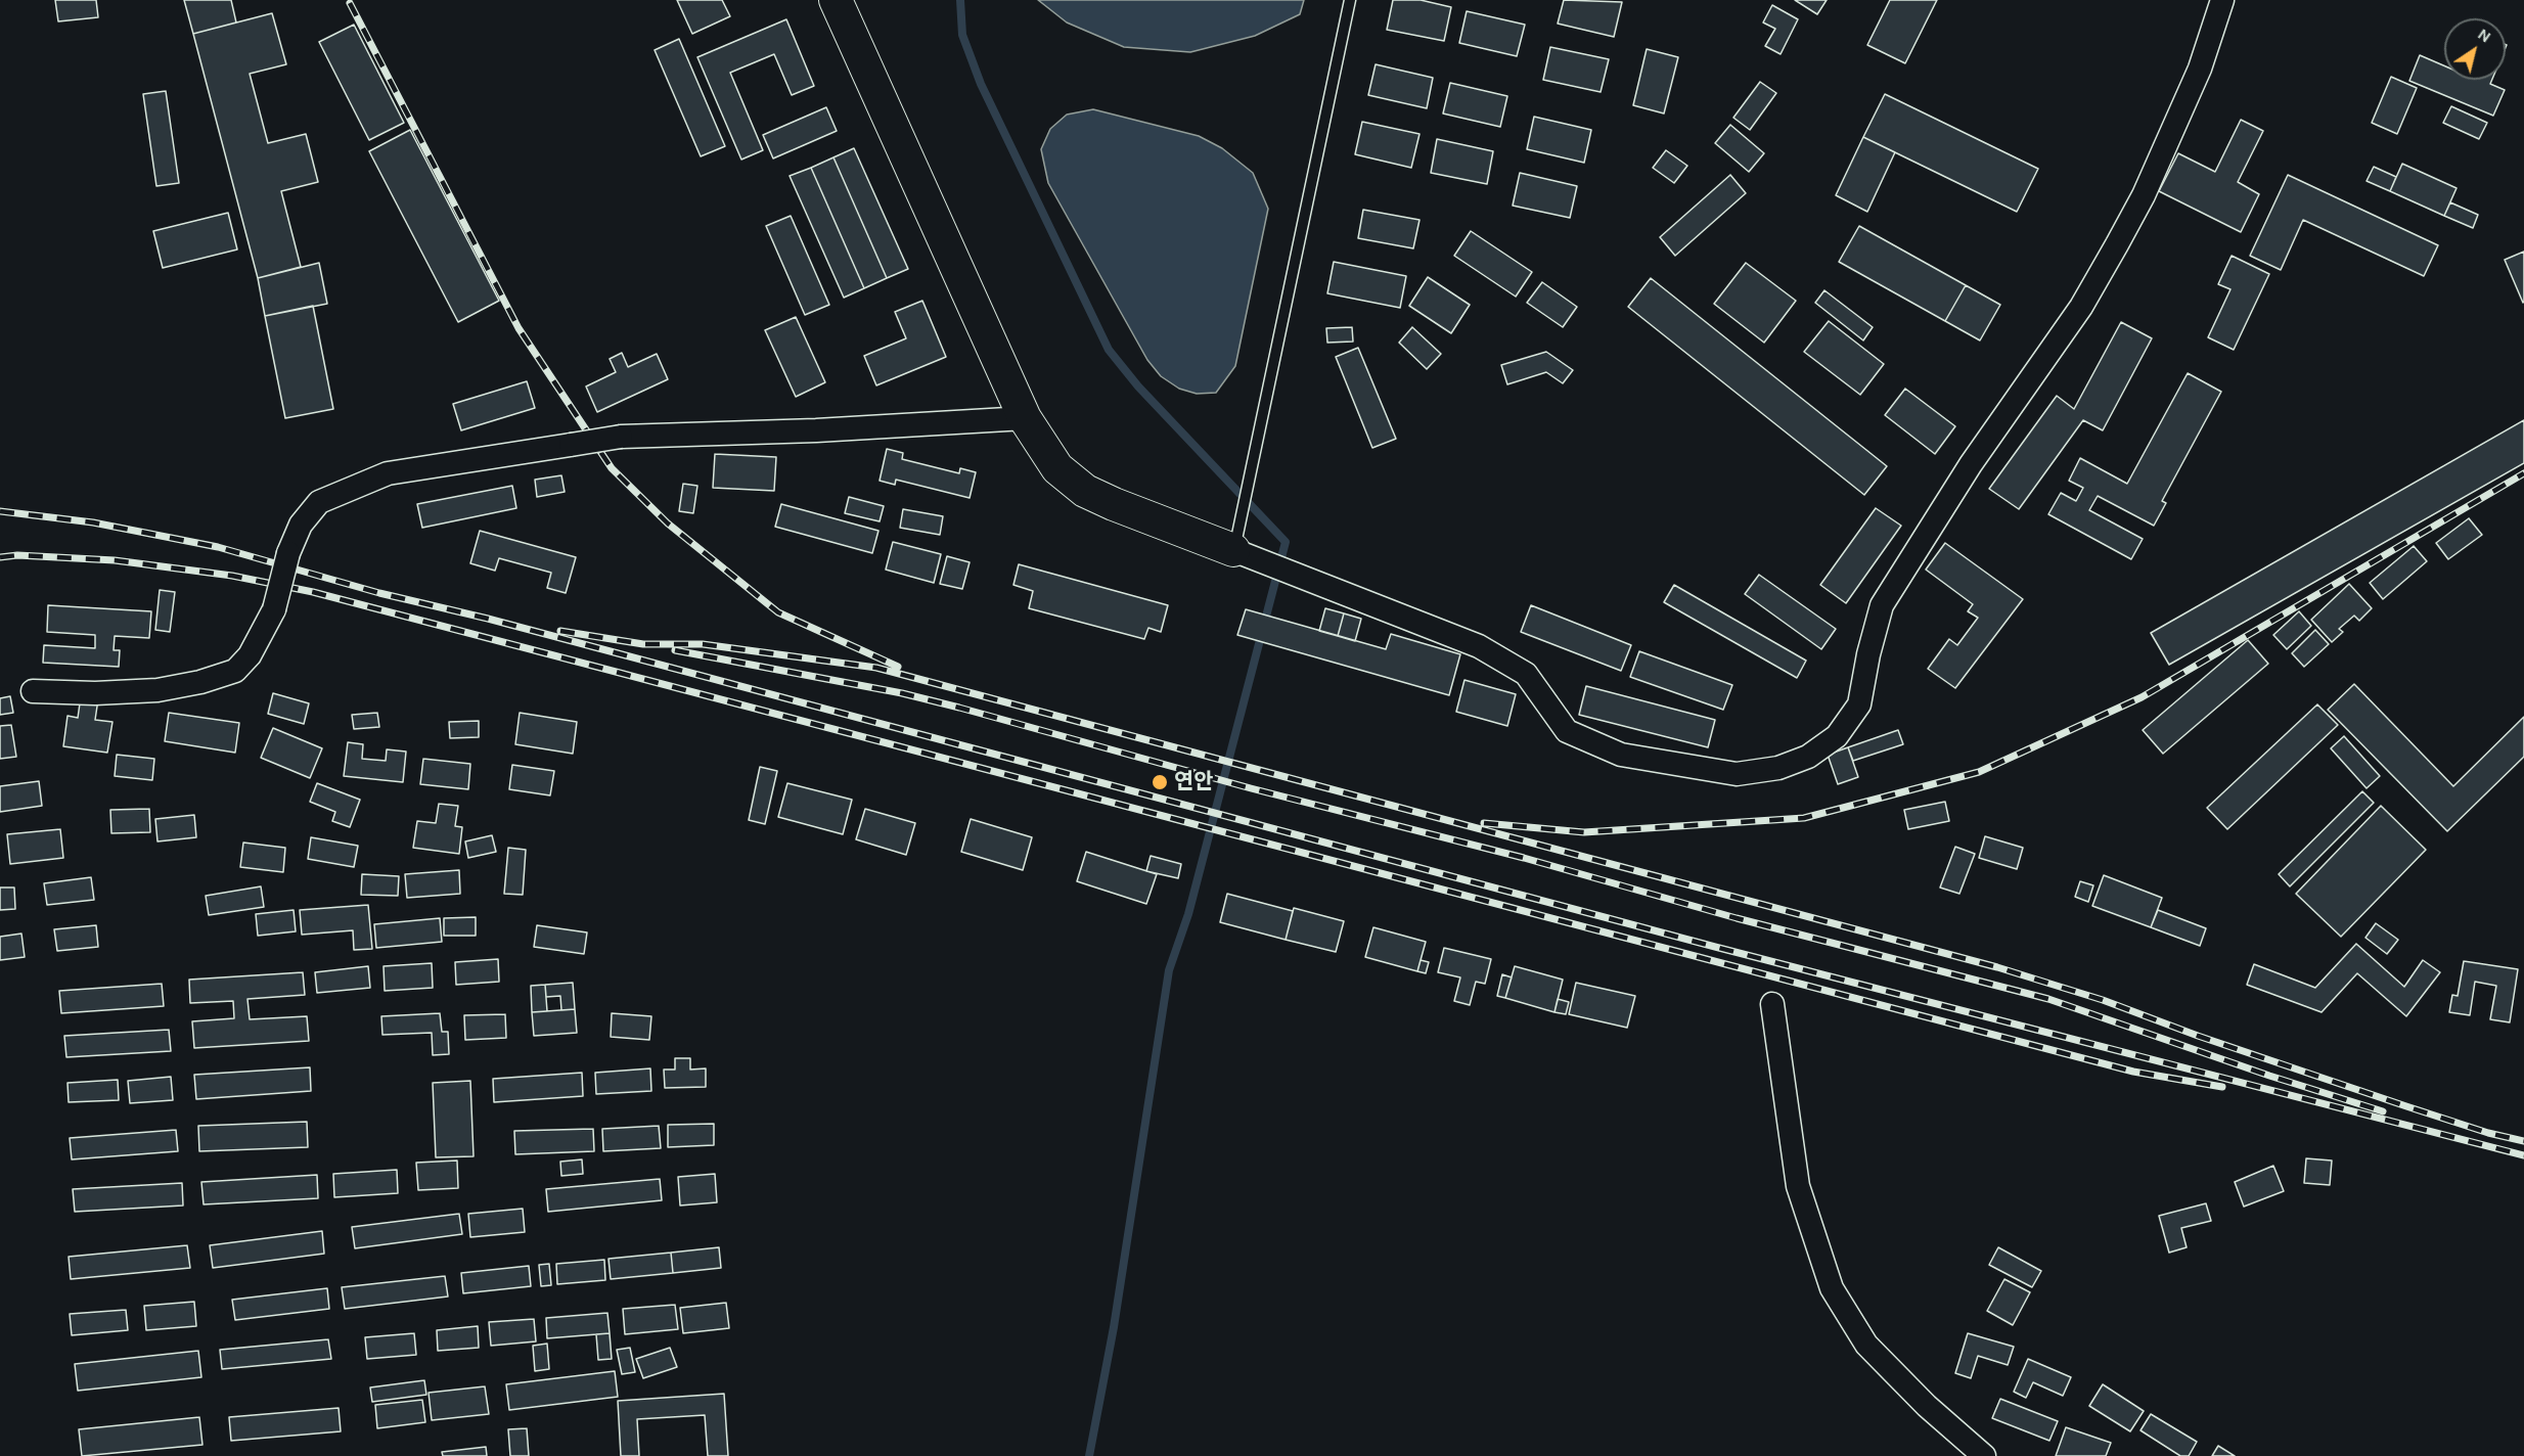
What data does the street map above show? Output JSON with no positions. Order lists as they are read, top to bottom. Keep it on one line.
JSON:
{"places":["연안"],"north":"top right"}
